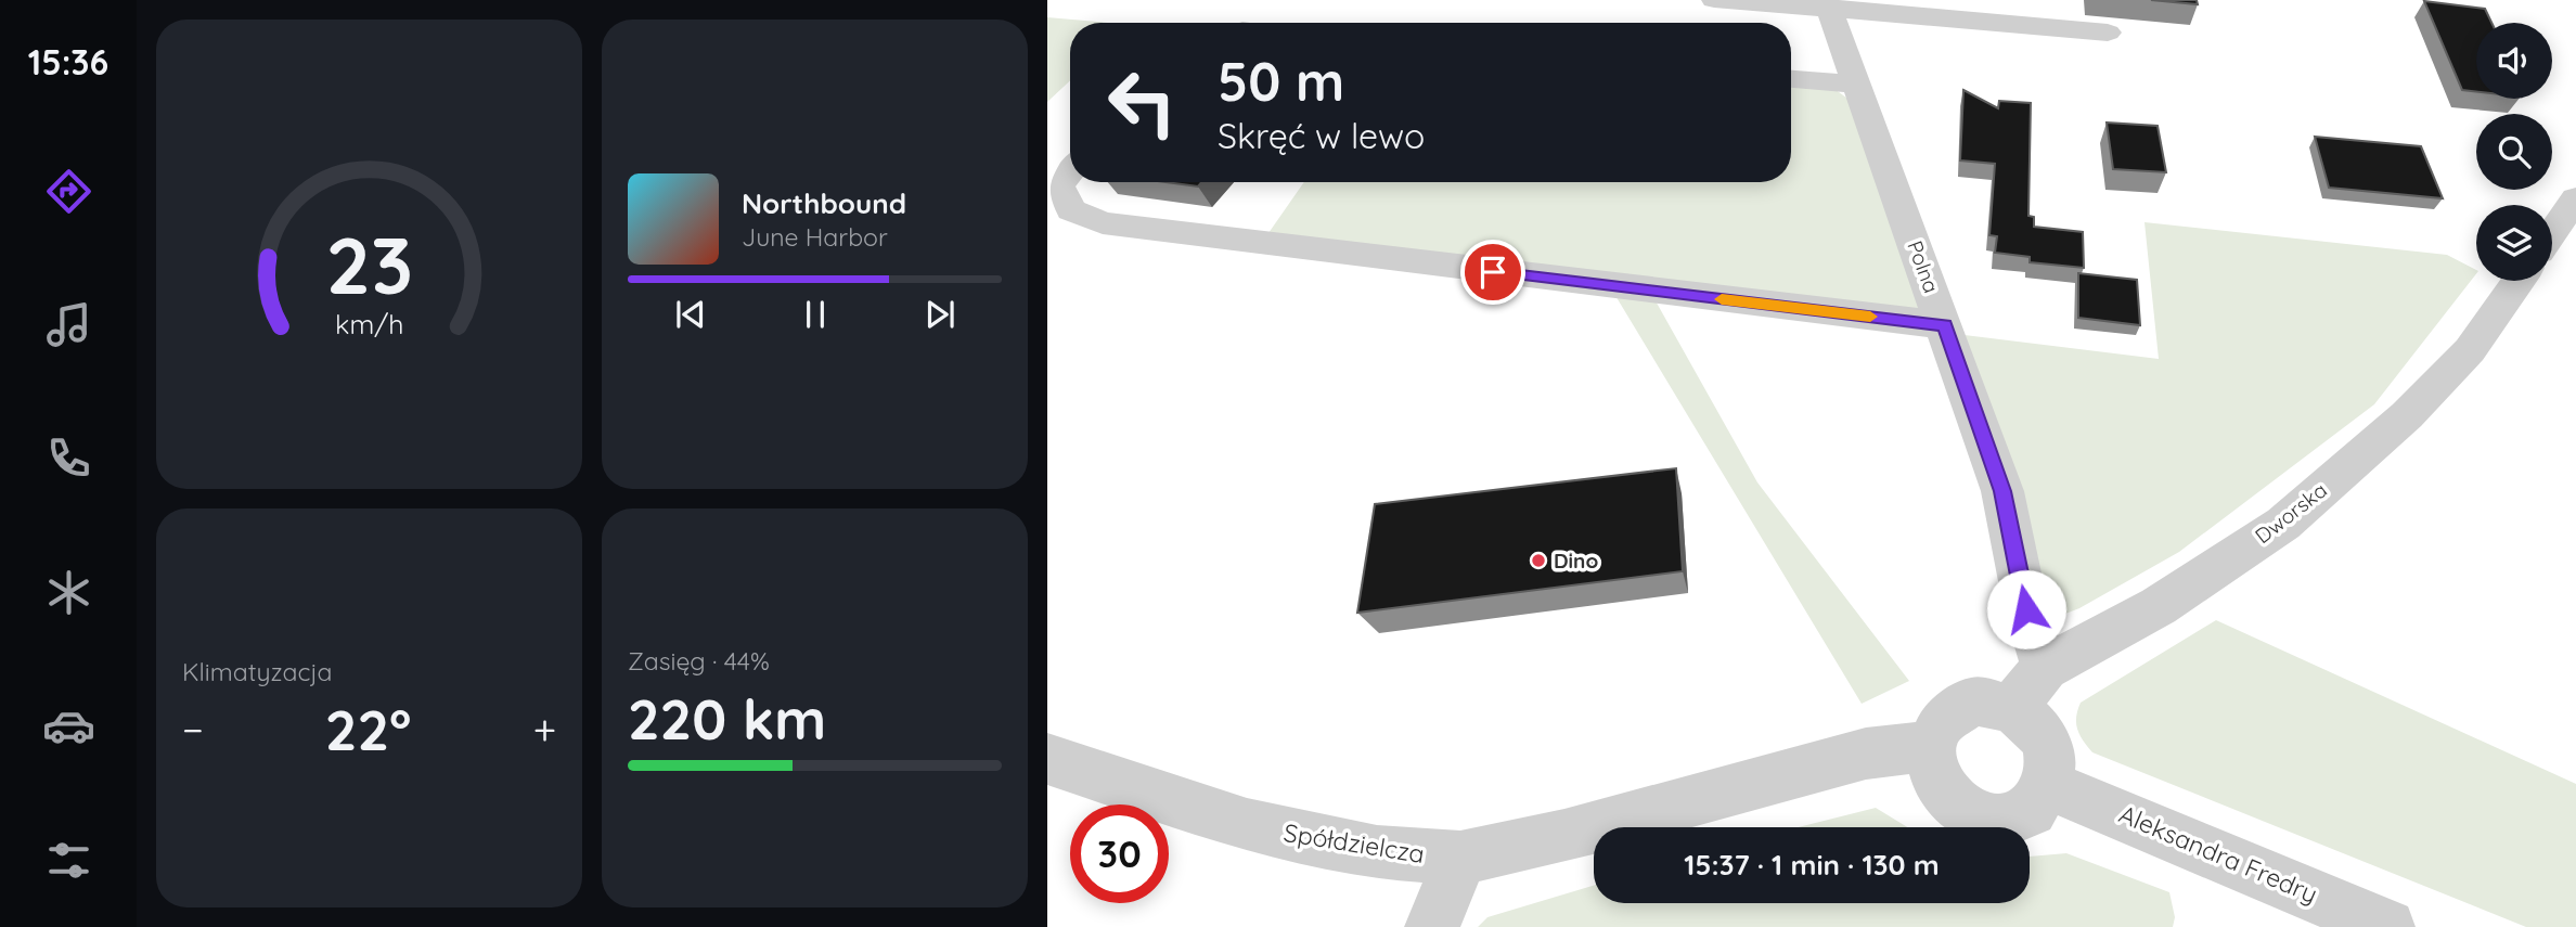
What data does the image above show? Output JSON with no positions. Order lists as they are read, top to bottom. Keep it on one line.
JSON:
{"streets":{"street":["Polna","Dworska","Spółdzielcza","Aleksandra Fredry"]},"crossings":[["Polna","Dworska"],["Dworska","Spółdzielcza"],["Dworska","Aleksandra Fredry"],["Spółdzielcza","Aleksandra Fredry"]],"places":["Dino"],"page":{"tabs":"15:36","turn":["50 m","Skręć w lewo"],"song":["Northbound","June Harbor"],"tile":["Klimatyzacja",["Zasięg · 44%","220 km"]],"heat":["−","22°","+"],"limit":"30","trip":"15:37 · 1 min · 130 m","gauge":["23","km/h"]}}
